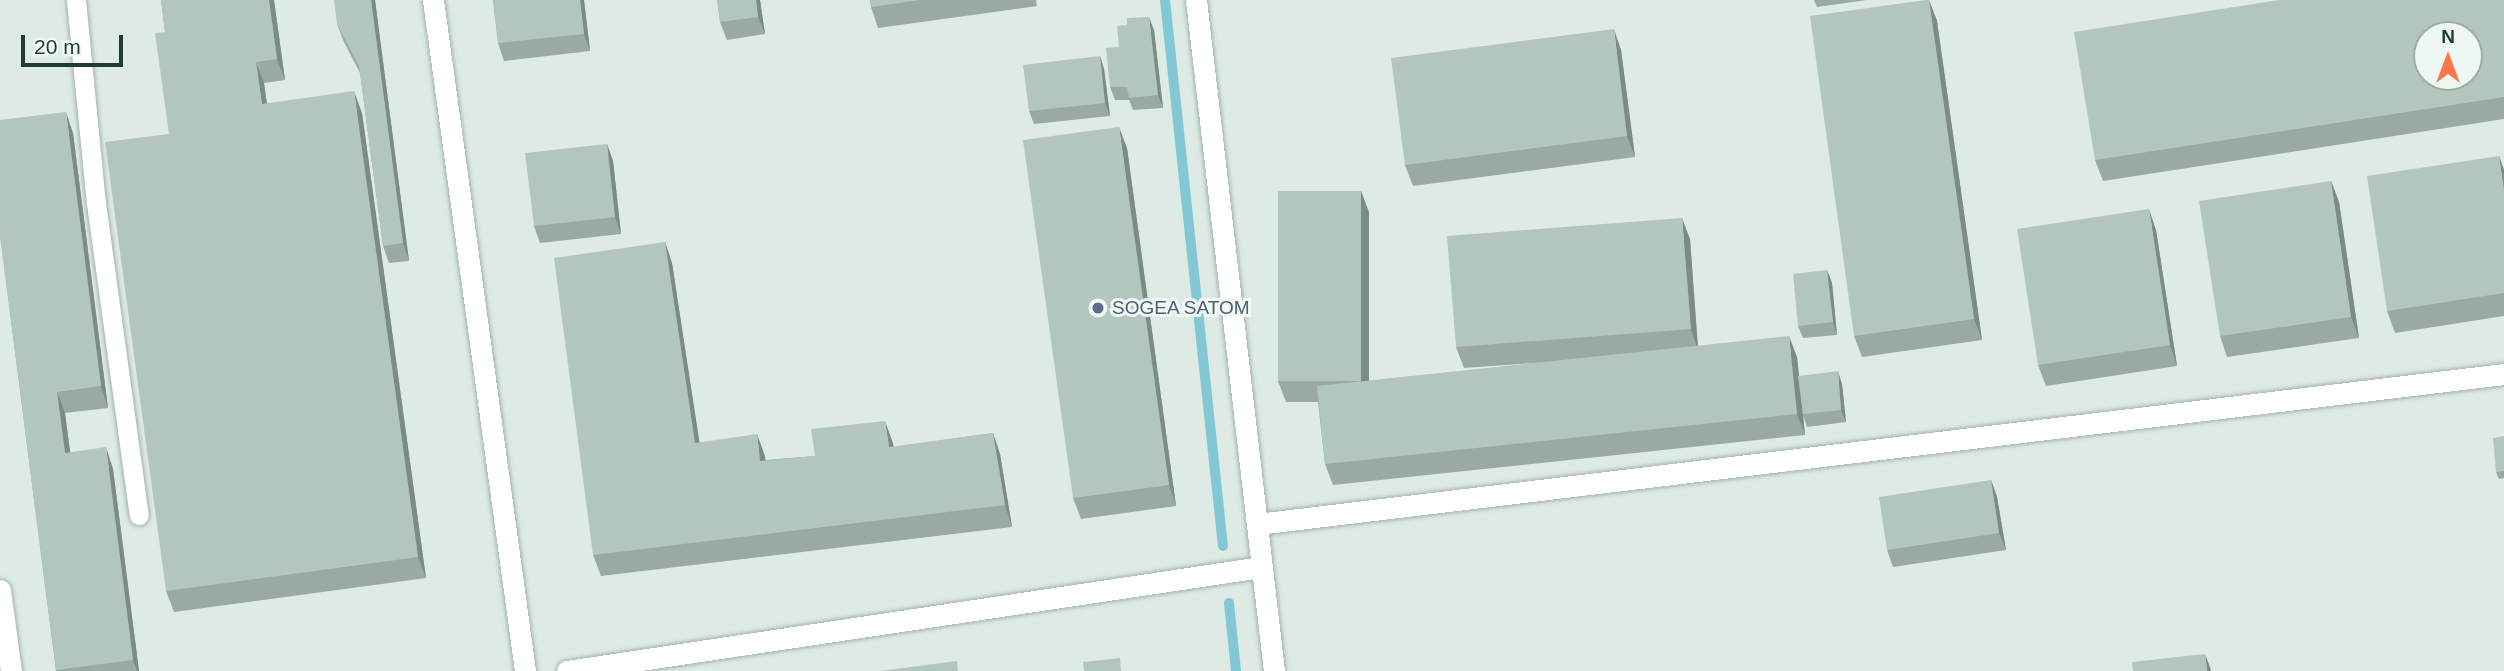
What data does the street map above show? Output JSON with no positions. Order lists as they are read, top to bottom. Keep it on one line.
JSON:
{"places":["SOGEA SATOM"],"scale_bar":"20 m","north":"top"}
